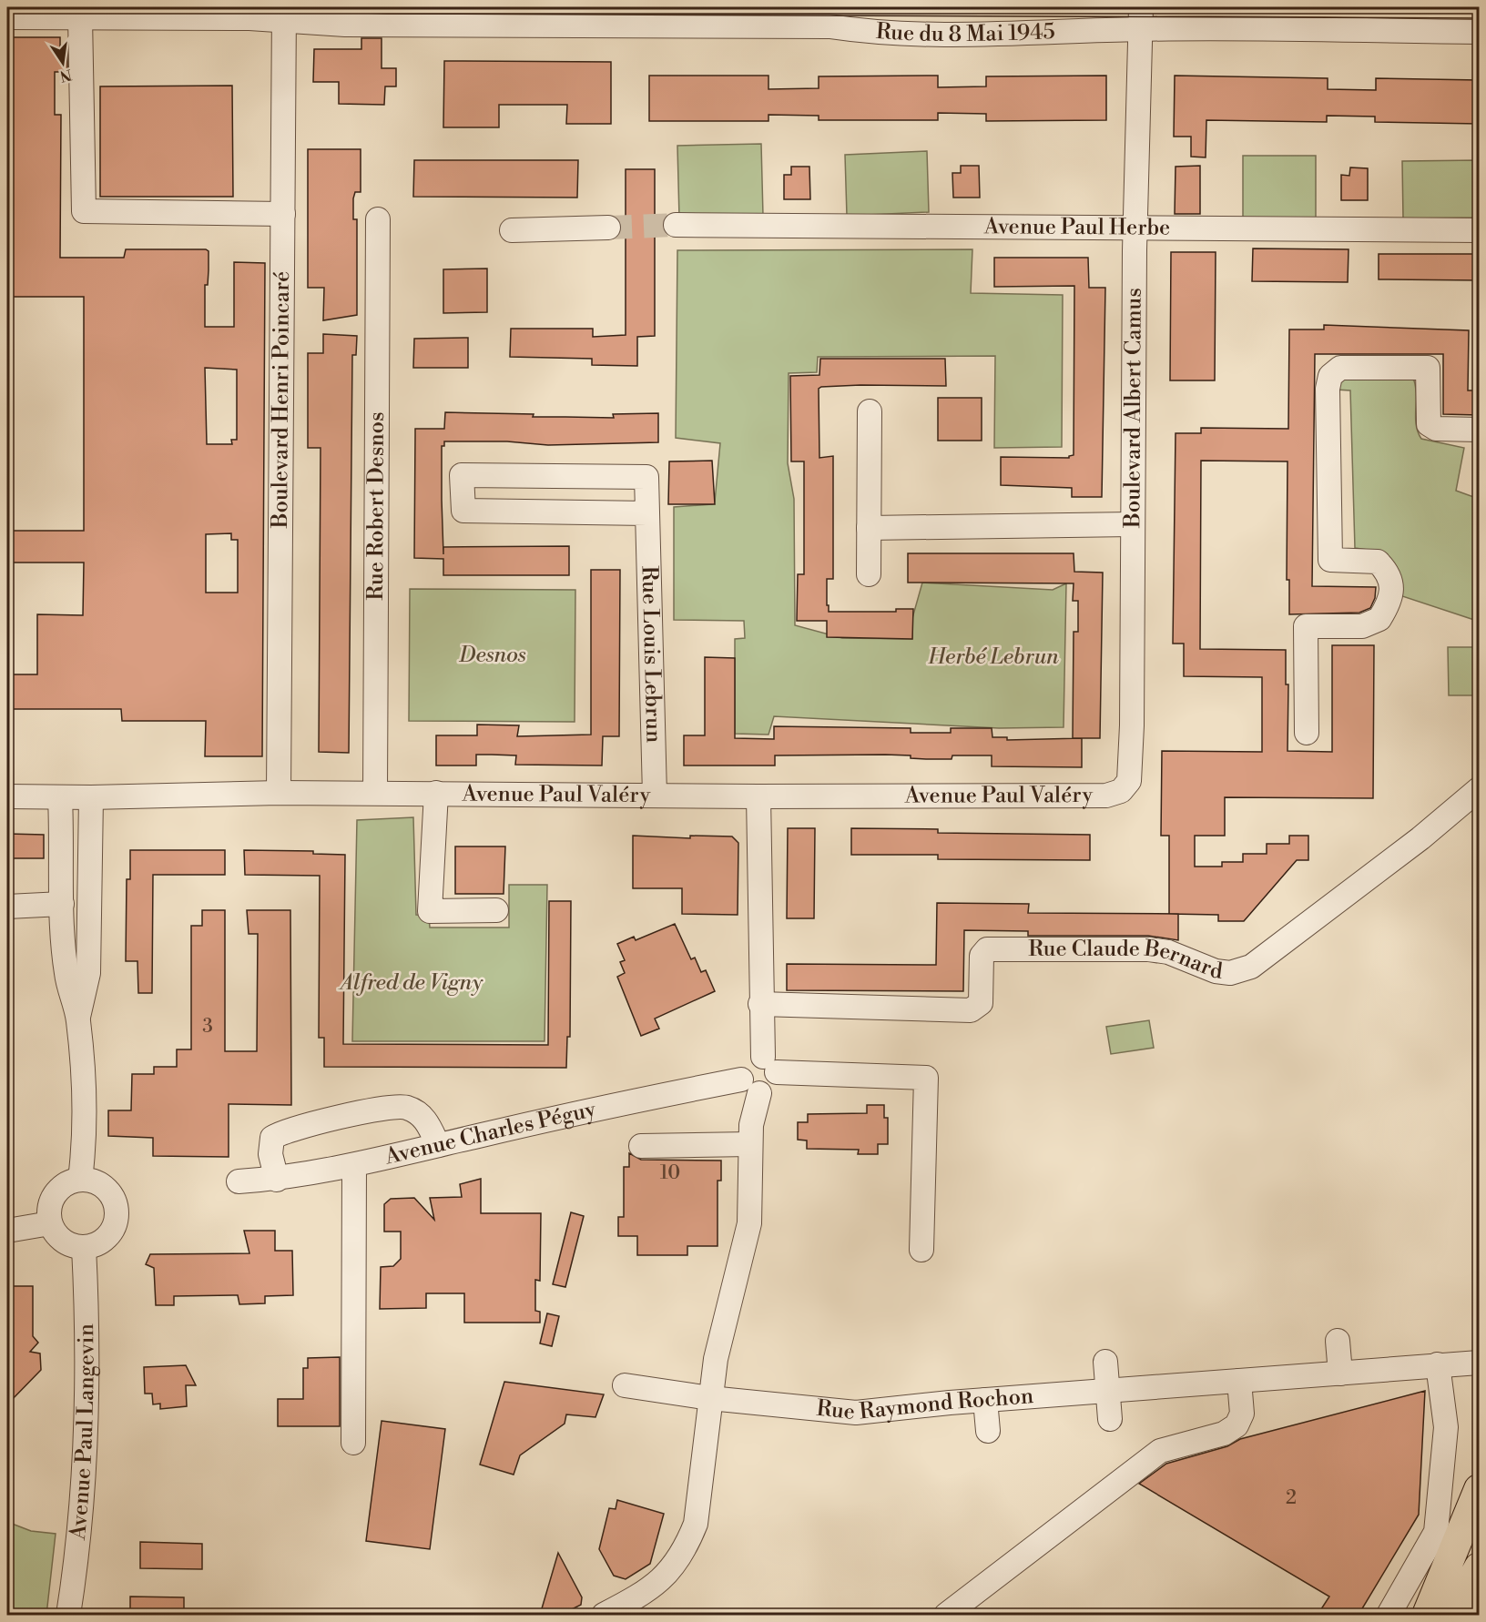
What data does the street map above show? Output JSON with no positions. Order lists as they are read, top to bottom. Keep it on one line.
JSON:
{"streets":{"street":["Rue du 8 Mai 1945","Avenue Paul Herbe","Boulevard Henri Poincaré","Boulevard Albert Camus","Rue Robert Desnos","Rue Louis Lebrun","Avenue Paul Valéry","Rue Claude Bernard","Avenue Charles Péguy","Rue Raymond Rochon","Avenue Paul Langevin"]},"crossings":[["Rue du 8 Mai 1945","Boulevard Henri Poincaré"],["Rue du 8 Mai 1945","Boulevard Albert Camus"],["Avenue Paul Herbe","Boulevard Albert Camus"],["Boulevard Henri Poincaré","Avenue Paul Valéry"],["Boulevard Albert Camus","Avenue Paul Valéry"],["Rue Robert Desnos","Avenue Paul Valéry"],["Rue Louis Lebrun","Avenue Paul Valéry"]],"parks":["Desnos","Herbé Lebrun","Alfred de Vigny"],"house_numbers":["3","10","2"],"north":"bottom"}
